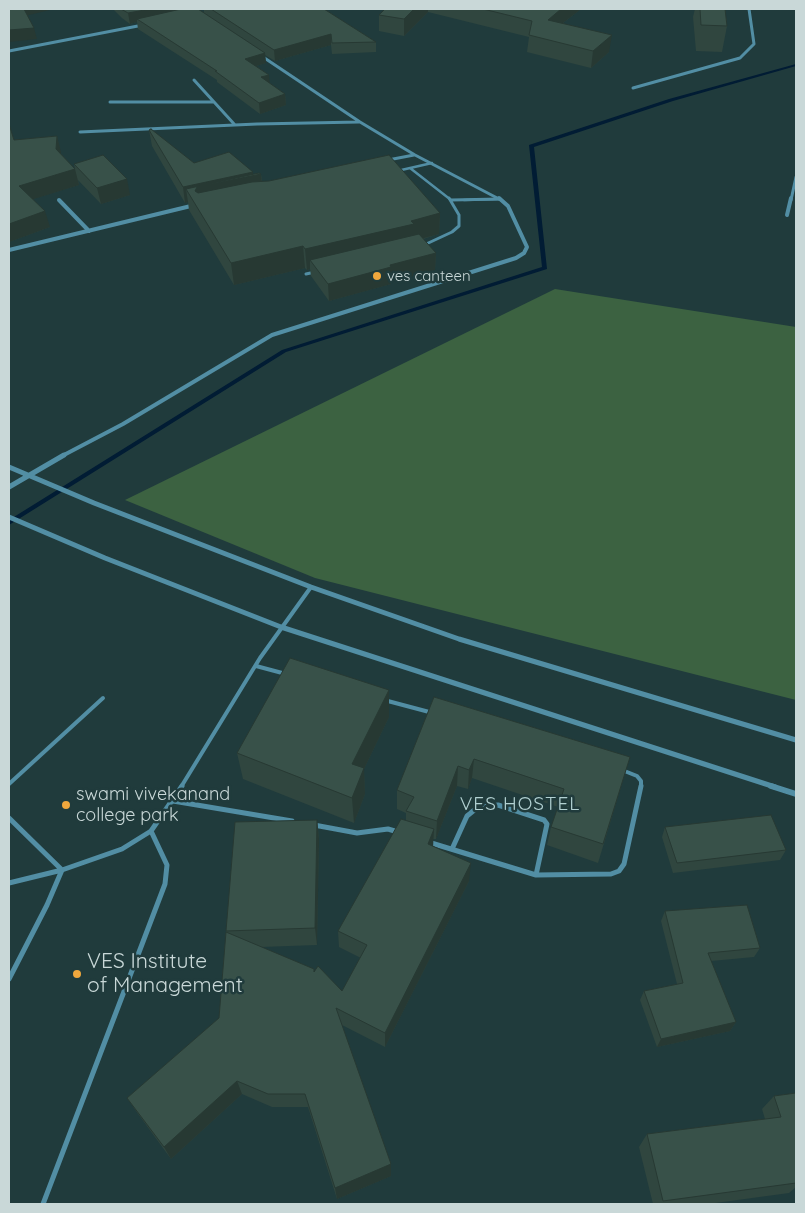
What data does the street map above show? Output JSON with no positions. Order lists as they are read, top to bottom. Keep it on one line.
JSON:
{"districts":["VES HOSTEL"],"places":["ves canteen","swami vivekanand college park","VES Institute of Management"]}
